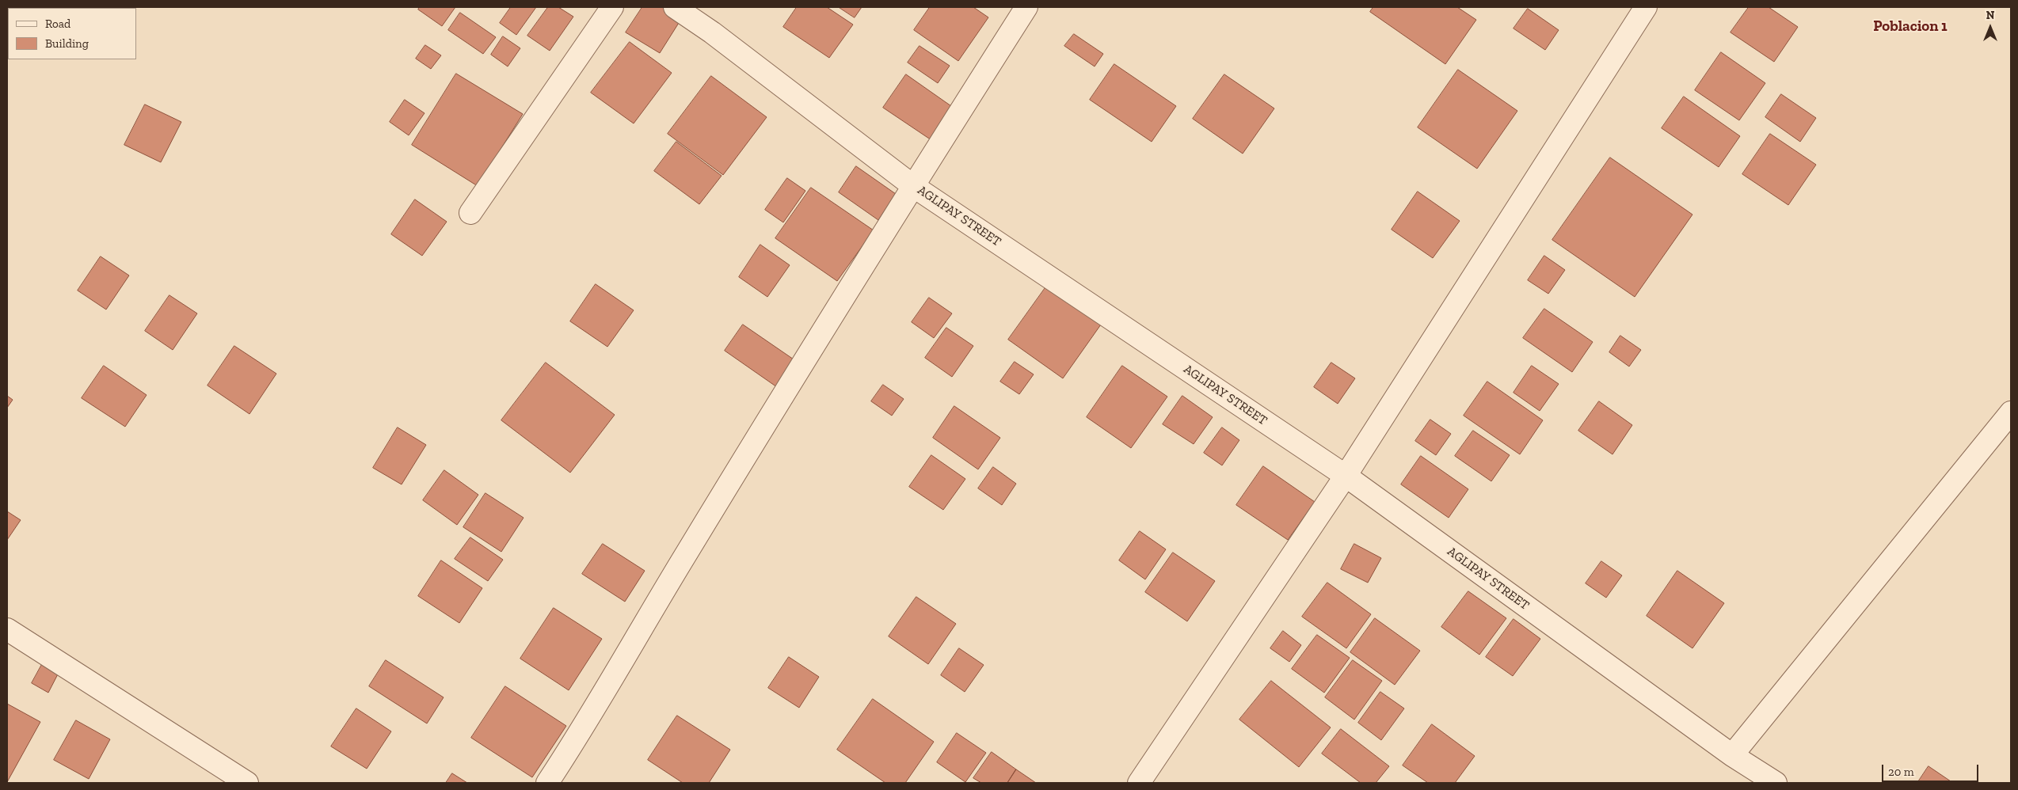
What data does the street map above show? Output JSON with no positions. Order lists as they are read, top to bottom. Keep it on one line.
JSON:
{"streets":{"street":["AGLIPAY STREET"]},"districts":["Poblacion 1"],"legend":["Road","Building"],"scale_bar":"20 m","north":"top"}
